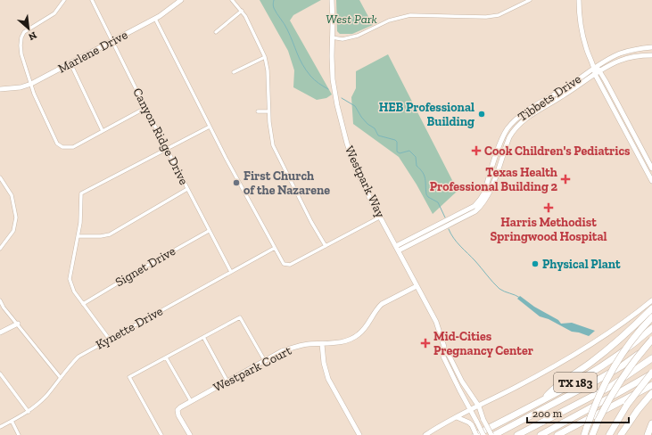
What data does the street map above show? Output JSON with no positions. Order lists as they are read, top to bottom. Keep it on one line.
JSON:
{"streets":{"highway":["TX 183"],"street":["Marlene Drive","Tibbets Drive","Canyon Ridge Drive","Westpark Way","Signet Drive","Kynette Drive","Westpark Court"]},"crossings":[["Marlene Drive","Canyon Ridge Drive"],["Tibbets Drive","Westpark Way"],["Canyon Ridge Drive","Signet Drive"],["Canyon Ridge Drive","Kynette Drive"],["Westpark Way","Westpark Court"]],"parks":["West Park"],"places":{"other":["HEB Professional Building","First Church of the Nazarene","Physical Plant"],"health":["Cook Children's Pediatrics","Texas Health Professional Building 2","Harris Methodist Springwood Hospital","Mid-Cities Pregnancy Center"]},"scale_bar":"200 m","north":"bottom right"}
